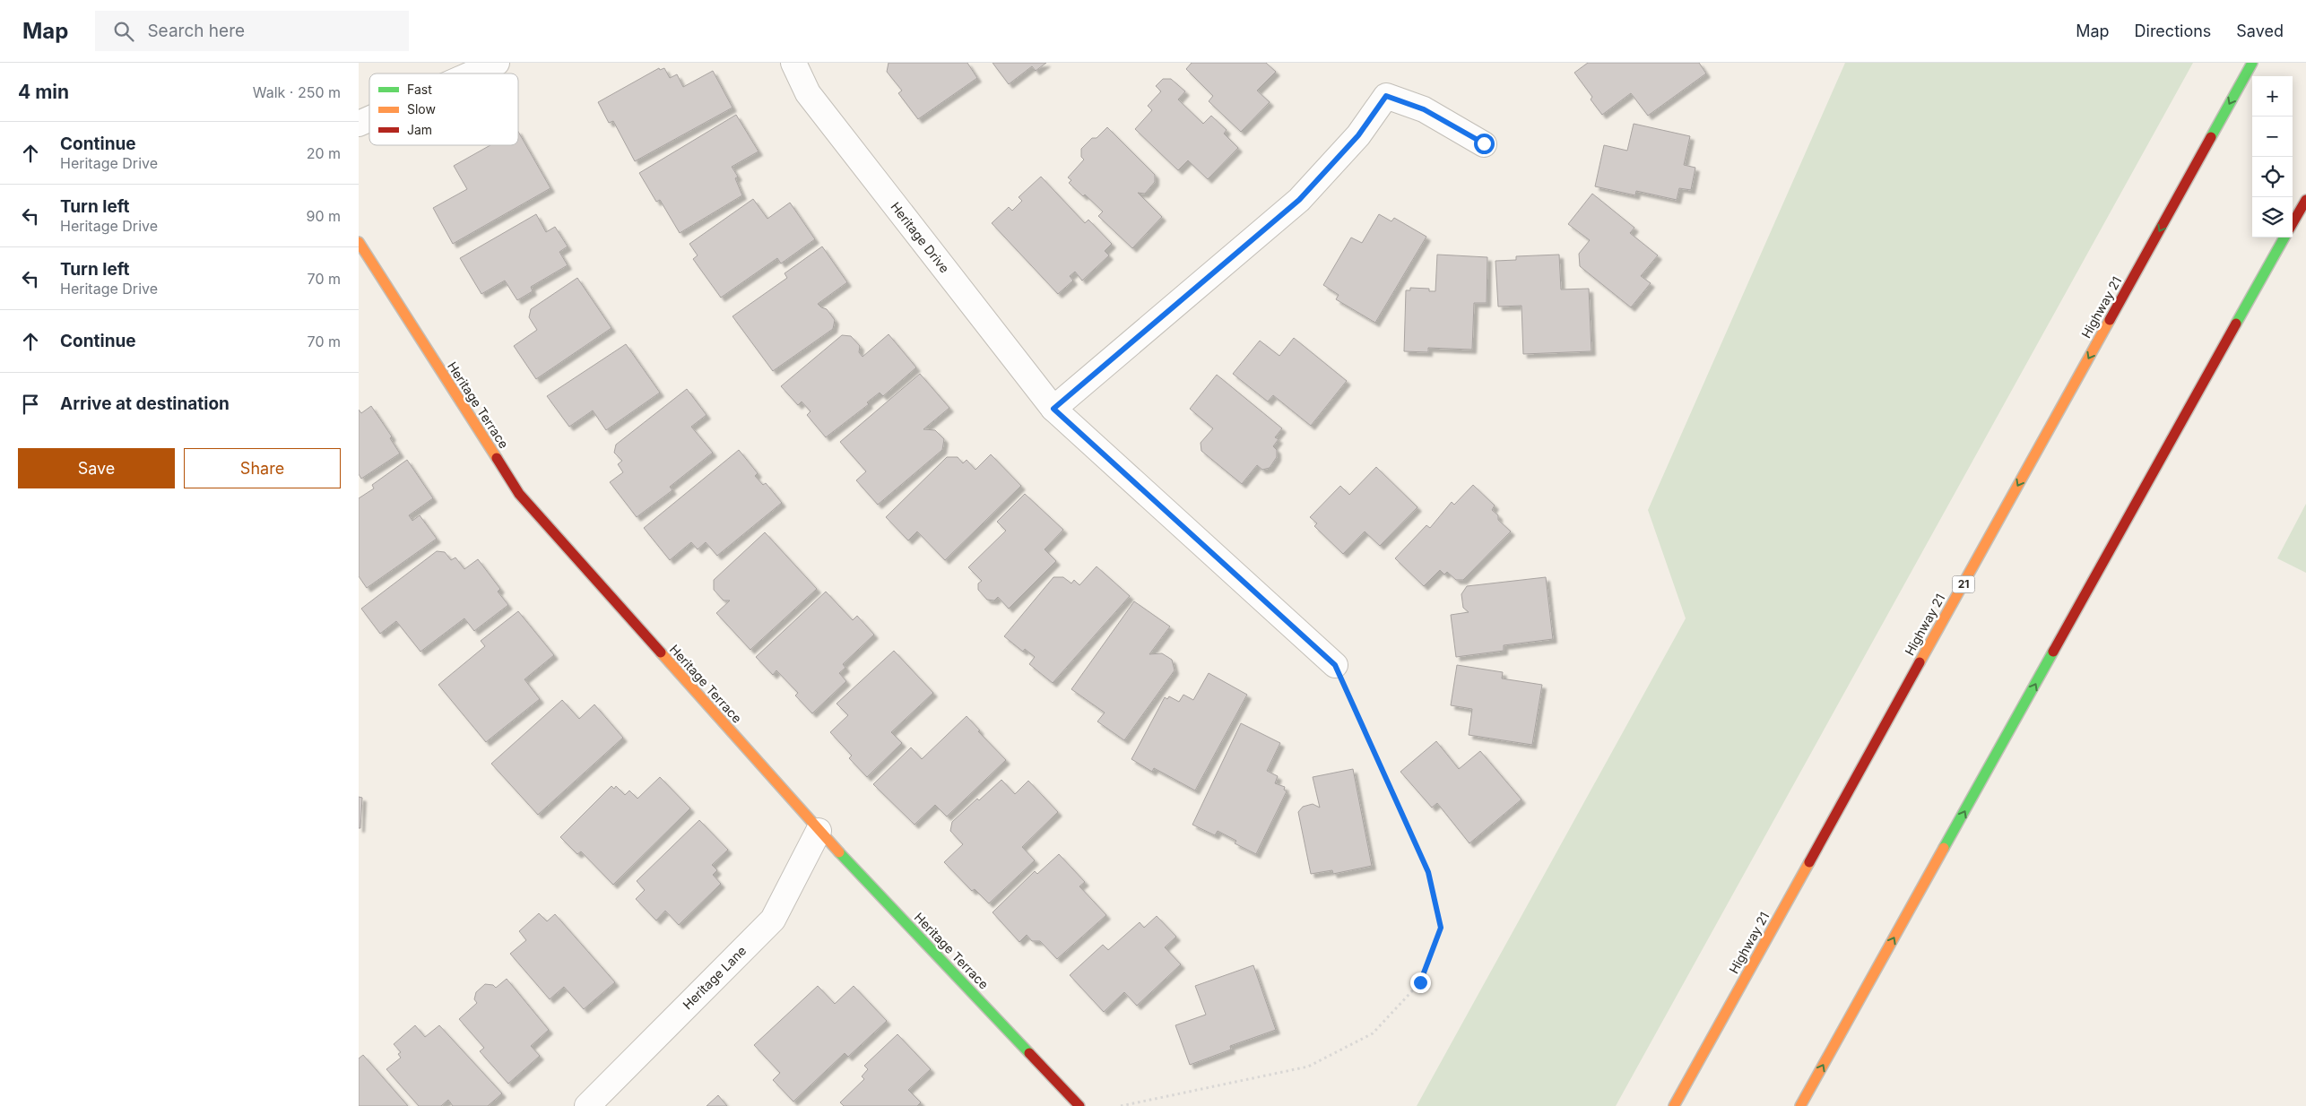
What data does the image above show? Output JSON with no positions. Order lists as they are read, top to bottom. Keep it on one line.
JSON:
{"streets":{"main road":["Highway 21","Heritage Terrace","21"],"street":["Heritage Drive","Heritage Lane"]},"crossings":[["Heritage Terrace","Heritage Lane"]],"one_way":["Highway 21"],"legend":["Fast","Slow","Jam"],"page":{"header":"Map","search":"Search here","nav":["Map","Directions","Saved"],"heading":["4 min","Walk · 250 m"],"map_buttons":["+","−"],"list":[["Continue","Heritage Drive","20 m"],["Turn left","Heritage Drive","90 m"],["Turn left","Heritage Drive","70 m"],["Continue","70 m"],"Arrive at destination"],"buttons":["Save","Share"]}}
